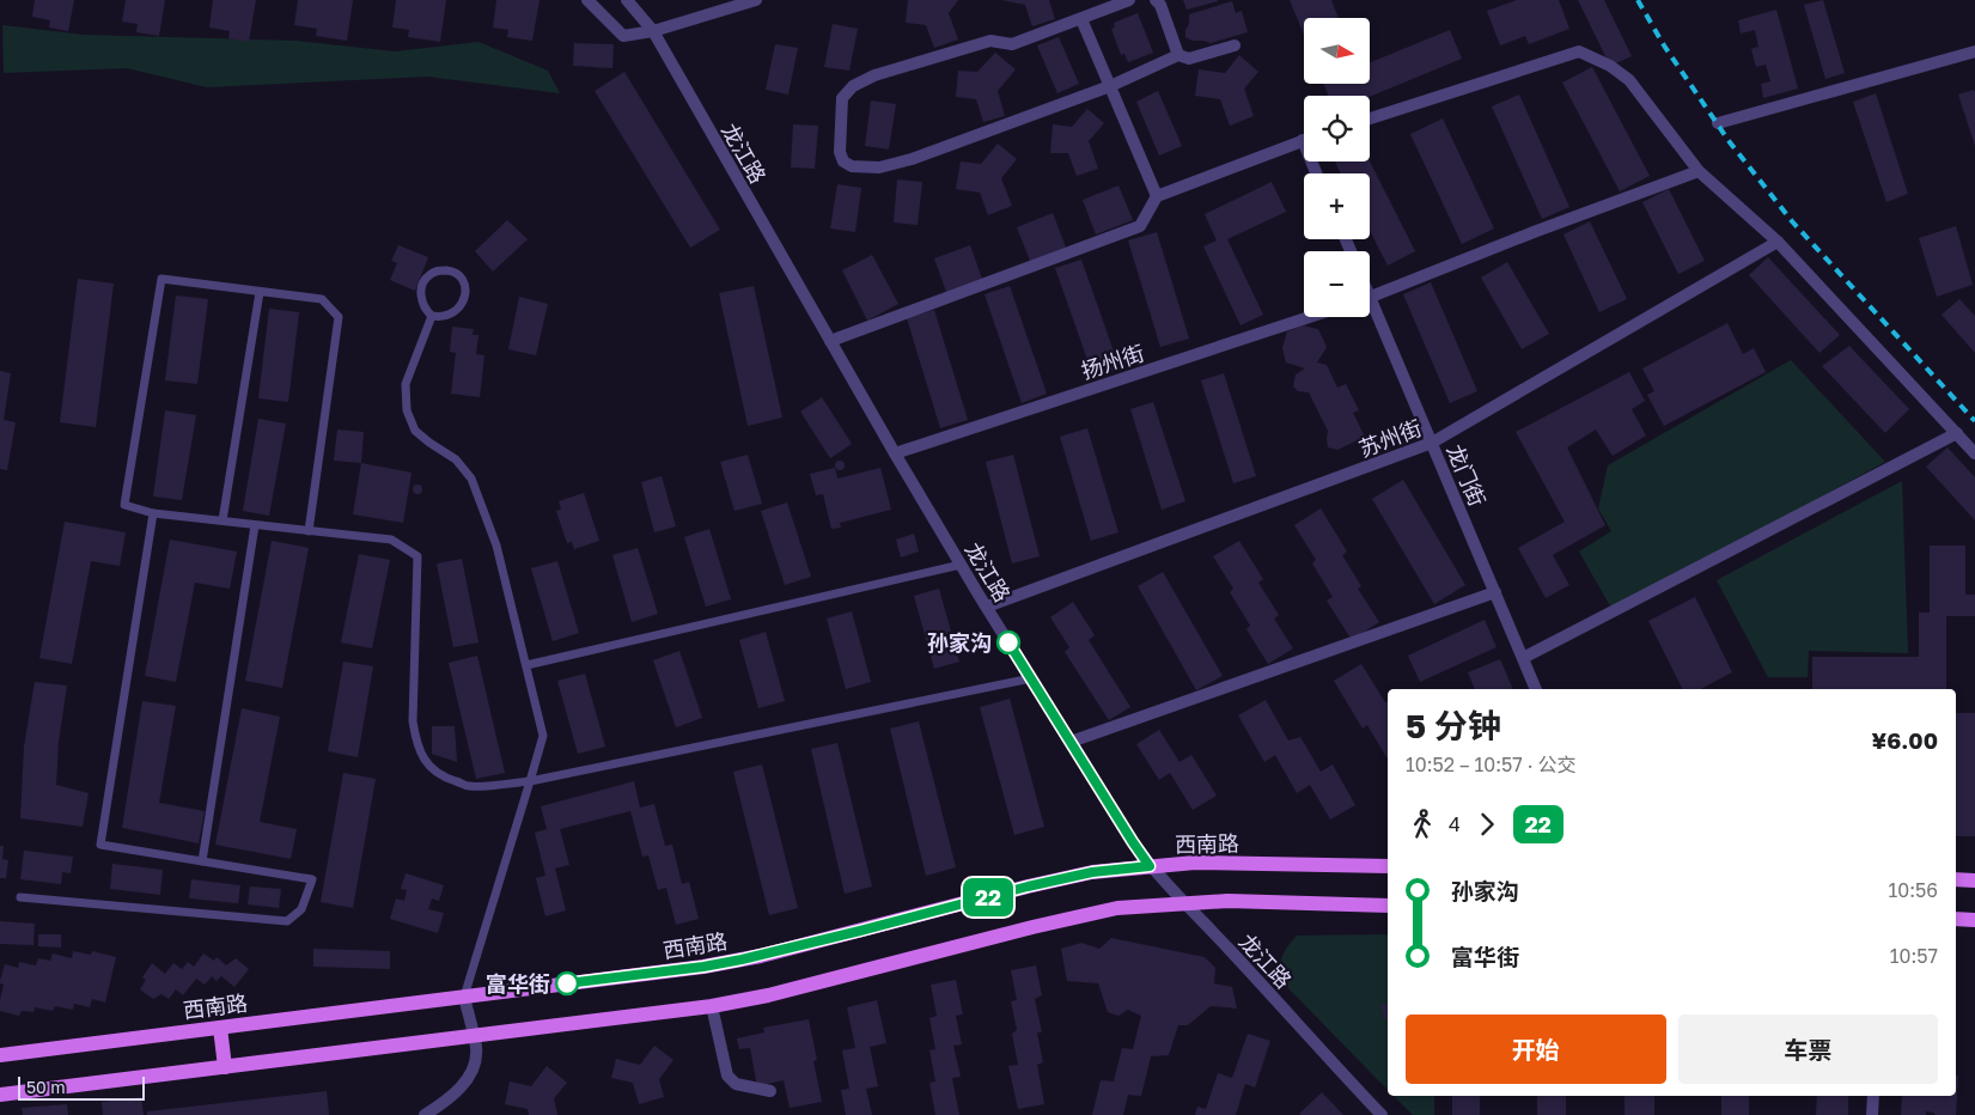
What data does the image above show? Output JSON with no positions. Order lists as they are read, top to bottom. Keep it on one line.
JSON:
{"streets":{"main road":["西南路"],"street":["龙江路","扬州街","苏州街","龙门街"]},"crossings":[["龙江路","扬州街"],["龙江路","苏州街"],["龙江路","西南路"],["苏州街","龙门街"]],"places":["孙家沟","富华街"],"lines":["bus line 22"],"scale_bar":"50 m","north":"right","page":{"on_map":"22","map_buttons":["+","−"],"heading":["5 分钟","10:52 – 10:57 · 公交","¥6.00"],"legs":["4","22"],"list":[{"name":"孙家沟","value":"10:56"},{"name":"富华街","value":"10:57"}],"buttons":["开始","车票"],"scale":"50 m"}}
